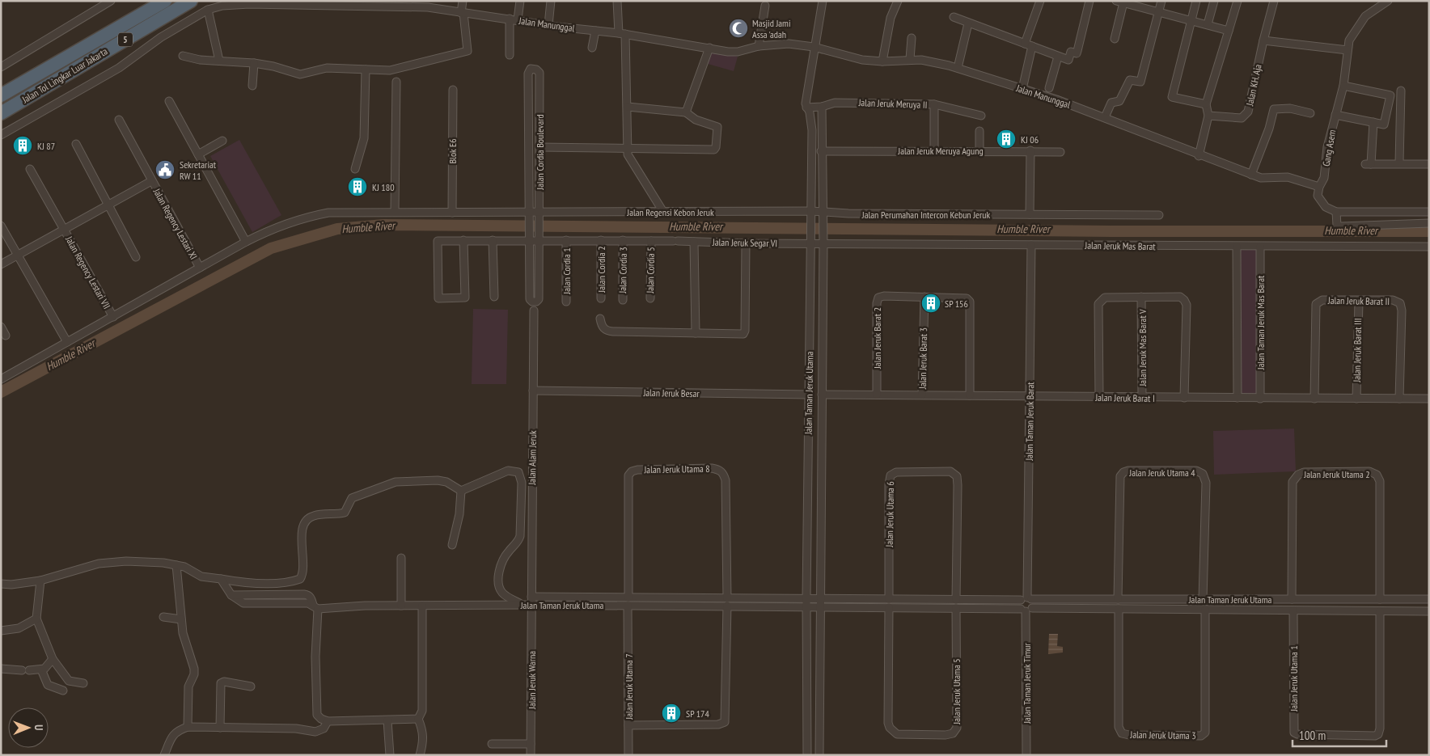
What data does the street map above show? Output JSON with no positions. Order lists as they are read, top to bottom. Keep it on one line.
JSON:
{"streets":{"highway":["5","Jalan Tol Lingkar Luar Jakarta"],"street":["Jalan Manunggal","Jalan KH. Aja","Jalan Jeruk Meruya II","Gang Asem","Jalan Jeruk Meruya Agung","Blok E6","Jalan Cordia Boulevard","Jalan Regensi Kebon Jeruk","Jalan Perumahan Intercon Kebun Jeruk","Jalan Regency Lestari XI","Jalan Jeruk Segar VI","Jalan Jeruk Mas Barat","Jalan Cordia 2","Jalan Cordia 3","Jalan Cordia 5","Jalan Cordia 1","Jalan Regency Lestari VII","Jalan Jeruk Barat II","Jalan Taman Jeruk Mas Barat","Jalan Jeruk Barat 2","Jalan Jeruk Mas Barat V","Jalan Jeruk Barat III","Jalan Jeruk Barat 3","Jalan Jeruk Besar","Jalan Taman Jeruk Utama","Jalan Jeruk Barat I","Jalan Taman Jeruk Barat","Jalan Alam Jeruk","Jalan Jeruk Utama 8","Jalan Jeruk Utama 4","Jalan Jeruk Utama 2","Jalan Jeruk Utama 6","Jalan Jeruk Utama 1","Jalan Jeruk Warna","Jalan Taman Jeruk Timur","Jalan Jeruk Utama 7","Jalan Jeruk Utama 5","Jalan Jeruk Utama 3"]},"crossings":[["Jalan Manunggal","Jalan Taman Jeruk Utama"],["Jalan Jeruk Meruya II","Jalan Jeruk Meruya Agung"],["Jalan Jeruk Meruya II","Jalan Taman Jeruk Utama"],["Jalan Jeruk Meruya Agung","Jalan Taman Jeruk Utama"],["Blok E6","Jalan Regensi Kebon Jeruk"],["Jalan Cordia Boulevard","Jalan Regensi Kebon Jeruk"],["Jalan Cordia Boulevard","Jalan Jeruk Segar VI"],["Jalan Regensi Kebon Jeruk","Jalan Perumahan Intercon Kebun Jeruk"],["Jalan Regensi Kebon Jeruk","Jalan Regency Lestari XI"],["Jalan Regensi Kebon Jeruk","Jalan Regency Lestari VII"],["Jalan Regensi Kebon Jeruk","Jalan Taman Jeruk Utama"],["Jalan Perumahan Intercon Kebun Jeruk","Jalan Taman Jeruk Utama"],["Jalan Jeruk Segar VI","Jalan Jeruk Mas Barat"],["Jalan Jeruk Segar VI","Jalan Cordia 2"],["Jalan Jeruk Segar VI","Jalan Cordia 3"],["Jalan Jeruk Segar VI","Jalan Cordia 5"],["Jalan Jeruk Segar VI","Jalan Cordia 1"],["Jalan Jeruk Segar VI","Jalan Taman Jeruk Utama"],["Jalan Jeruk Mas Barat","Jalan Taman Jeruk Mas Barat"],["Jalan Jeruk Mas Barat","Jalan Taman Jeruk Utama"],["Jalan Jeruk Mas Barat","Jalan Taman Jeruk Barat"],["Jalan Jeruk Barat II","Jalan Jeruk Barat III"],["Jalan Jeruk Barat II","Jalan Jeruk Barat I"],["Jalan Taman Jeruk Mas Barat","Jalan Jeruk Barat I"],["Jalan Jeruk Barat 2","Jalan Jeruk Barat 3"],["Jalan Jeruk Barat 2","Jalan Jeruk Barat I"],["Jalan Jeruk Mas Barat V","Jalan Jeruk Barat I"],["Jalan Jeruk Barat III","Jalan Jeruk Barat I"],["Jalan Jeruk Barat 3","Jalan Jeruk Barat I"],["Jalan Jeruk Besar","Jalan Taman Jeruk Utama"],["Jalan Jeruk Besar","Jalan Alam Jeruk"],["Jalan Taman Jeruk Utama","Jalan Jeruk Barat I"],["Jalan Taman Jeruk Utama","Jalan Taman Jeruk Barat"],["Jalan Taman Jeruk Utama","Jalan Alam Jeruk"],["Jalan Taman Jeruk Utama","Jalan Jeruk Utama 8"],["Jalan Taman Jeruk Utama","Jalan Jeruk Utama 4"],["Jalan Taman Jeruk Utama","Jalan Jeruk Utama 2"],["Jalan Taman Jeruk Utama","Jalan Jeruk Utama 6"],["Jalan Taman Jeruk Utama","Jalan Jeruk Utama 1"],["Jalan Taman Jeruk Utama","Jalan Jeruk Warna"],["Jalan Taman Jeruk Utama","Jalan Taman Jeruk Timur"],["Jalan Taman Jeruk Utama","Jalan Jeruk Utama 7"],["Jalan Taman Jeruk Utama","Jalan Jeruk Utama 5"],["Jalan Taman Jeruk Utama","Jalan Jeruk Utama 3"],["Jalan Jeruk Barat I","Jalan Taman Jeruk Barat"],["Jalan Alam Jeruk","Jalan Jeruk Warna"],["Jalan Jeruk Utama 8","Jalan Jeruk Utama 7"]],"water":["Humble River"],"places":{"mosque":["Masjid Jami Assa 'adah"],"building":["KJ 06","KJ 87","KJ 180","SP 156","SP 174"],"public building":["Sekretariat RW 11"]},"scale_bar":"100 m","north":"right"}
